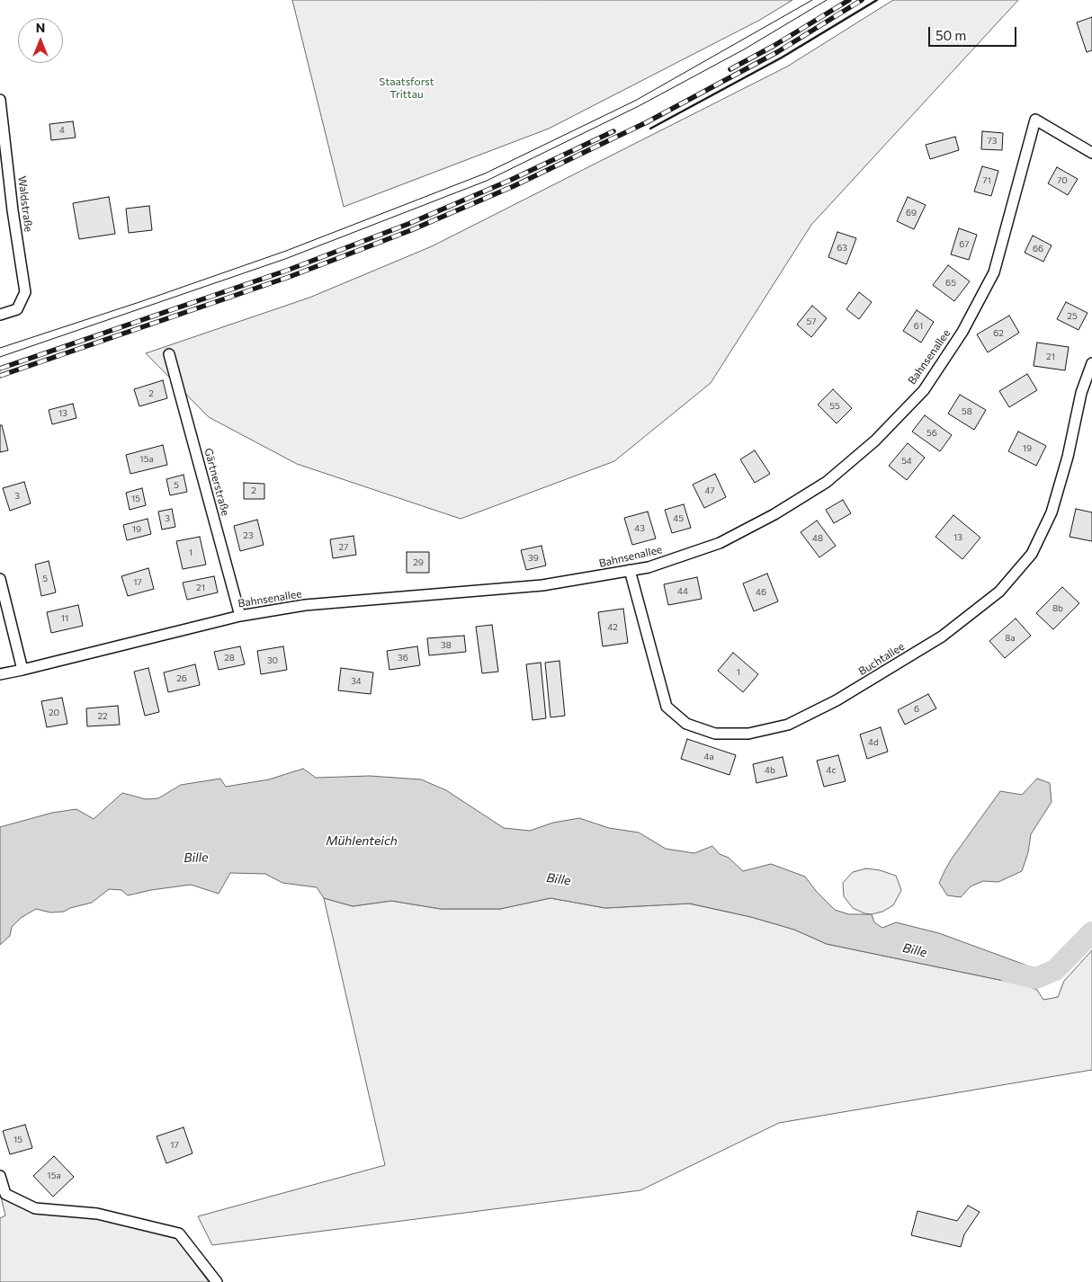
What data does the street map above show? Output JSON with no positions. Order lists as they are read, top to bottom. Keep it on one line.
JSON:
{"streets":{"street":["Waldstraße","Bahnsenallee","Gärtnerstraße","Buchtallee"]},"crossings":[["Bahnsenallee","Gärtnerstraße"],["Bahnsenallee","Buchtallee"]],"water":["Mühlenteich","Bille"],"parks":["Staatsforst Trittau"],"house_numbers":["4","73","71","70","69","67","63","66","65","25","57","61","62","21","2","55","58","13","56","19","15a","54","5","2","47","3","15","3","45","43","19","23","13","48","27","1","39","29","5","17","21","44","46","8b","11","42","8a","38","28","36","30","1","26","34","6","20","22","4d","4a","4b","4c","15","17","15a"],"scale_bar":"50 m","north":"top"}
